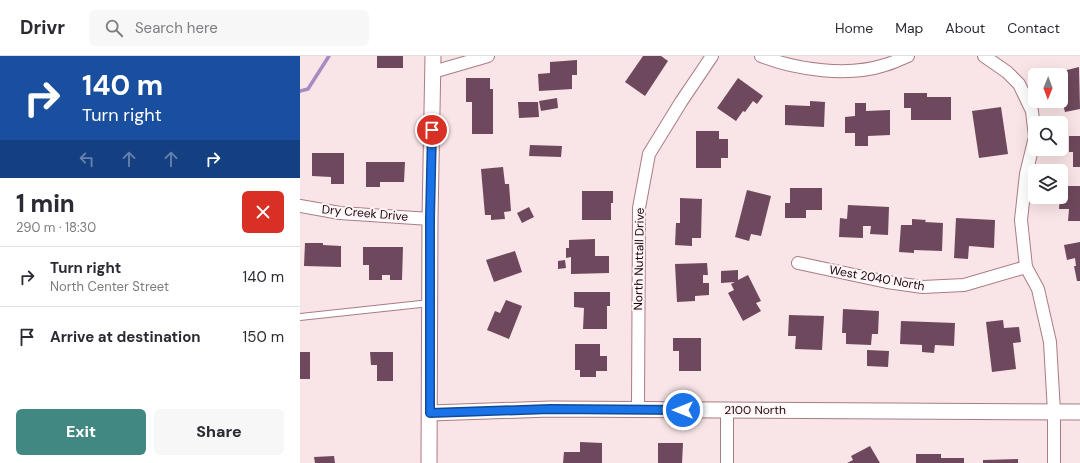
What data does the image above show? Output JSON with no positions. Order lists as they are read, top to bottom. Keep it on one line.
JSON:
{"streets":{"street":["Dry Creek Drive","North Nuttall Drive","West 2040 North","2100 North"]},"crossings":[["North Nuttall Drive","2100 North"]],"north":"bottom","page":{"header":"Drivr","search":"Search here","nav":["Home","Map","About","Contact"],"turn":["140 m","Turn right"],"heading":["1 min","290 m · 18:30"],"list":[{"name":"Turn right","note":"North Center Street","value":"140 m"},{"name":"Arrive at destination","value":"150 m"}],"buttons":["Exit","Share"]}}
